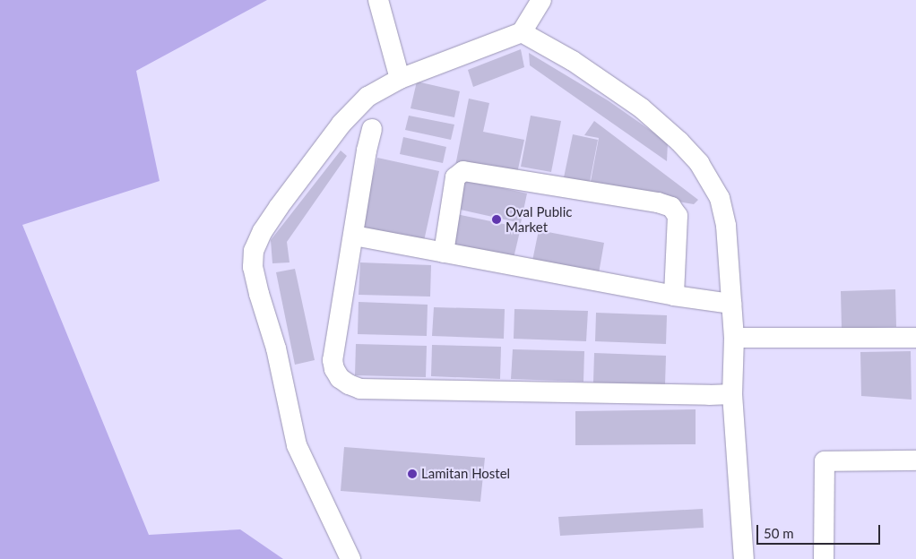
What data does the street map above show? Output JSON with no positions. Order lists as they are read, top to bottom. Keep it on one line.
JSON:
{"places":["Oval Public Market","Lamitan Hostel"],"scale_bar":"50 m"}
